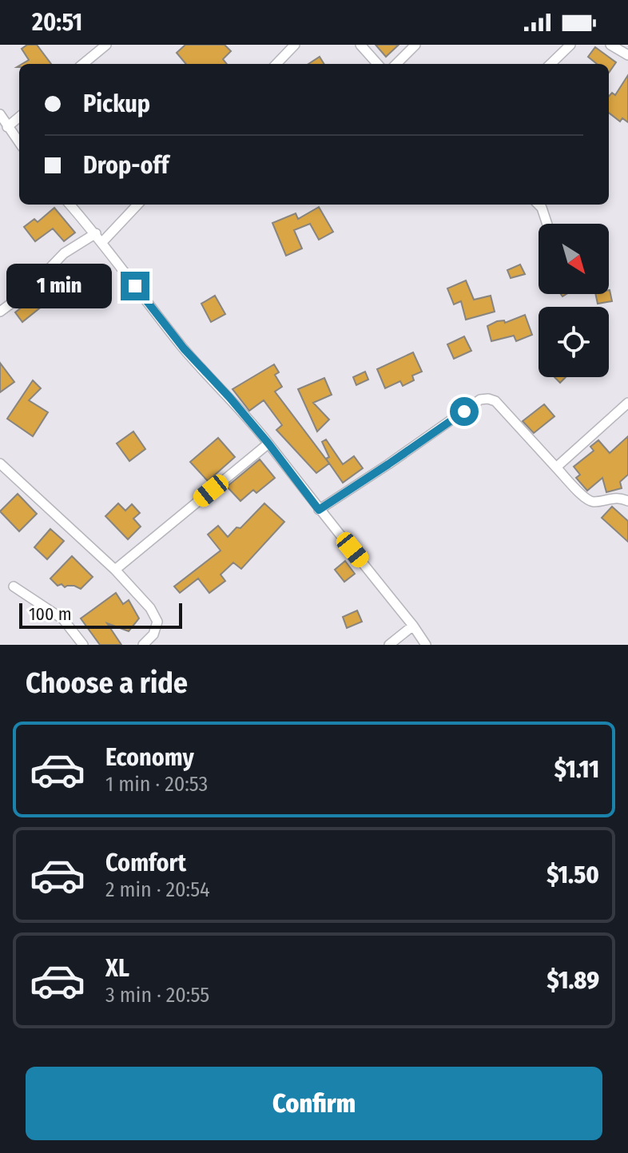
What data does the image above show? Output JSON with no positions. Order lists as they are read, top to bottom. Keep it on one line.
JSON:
{"scale_bar":"100 m","north":"bottom right","page":{"status":"20:51","banner":["Pickup","Drop-off"],"bubble":"1 min","scale":"100 m","heading":"Choose a ride","list":[{"name":"Economy","note":"1 min · 20:53","value":"$1.11"},{"name":"Comfort","note":"2 min · 20:54","value":"$1.50"},{"name":"XL","note":"3 min · 20:55","value":"$1.89"}],"buttons":"Confirm"}}
